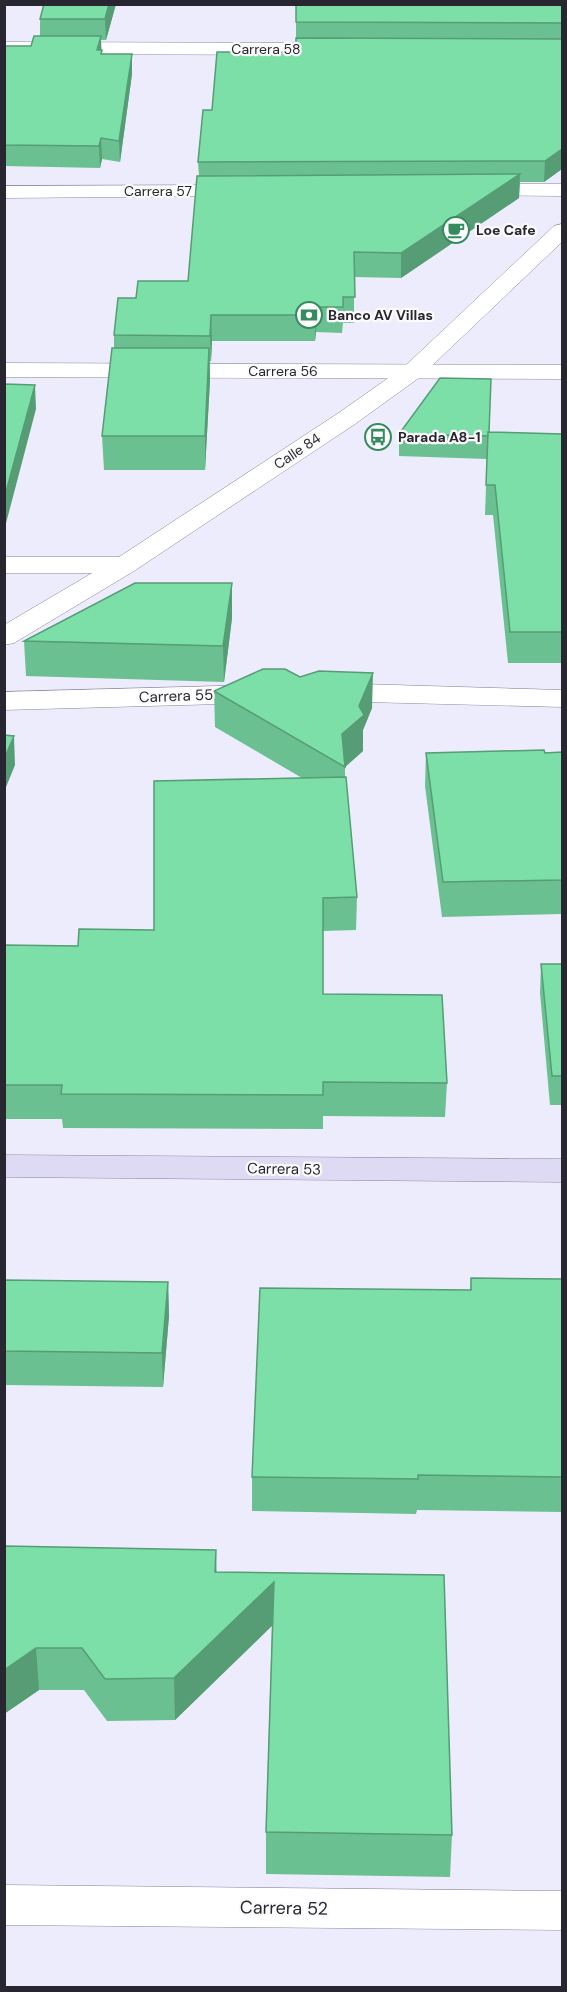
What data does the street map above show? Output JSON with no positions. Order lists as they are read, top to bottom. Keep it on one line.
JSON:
{"streets":{"main road":["Carrera 53"],"street":["Carrera 58","Carrera 57","Carrera 56","Calle 84","Carrera 55","Carrera 52"]},"crossings":[["Carrera 56","Calle 84"]],"places":{"cafe":["Loe Cafe"],"bank":["Banco AV Villas"],"bus stop":["Parada A8-1"]}}
